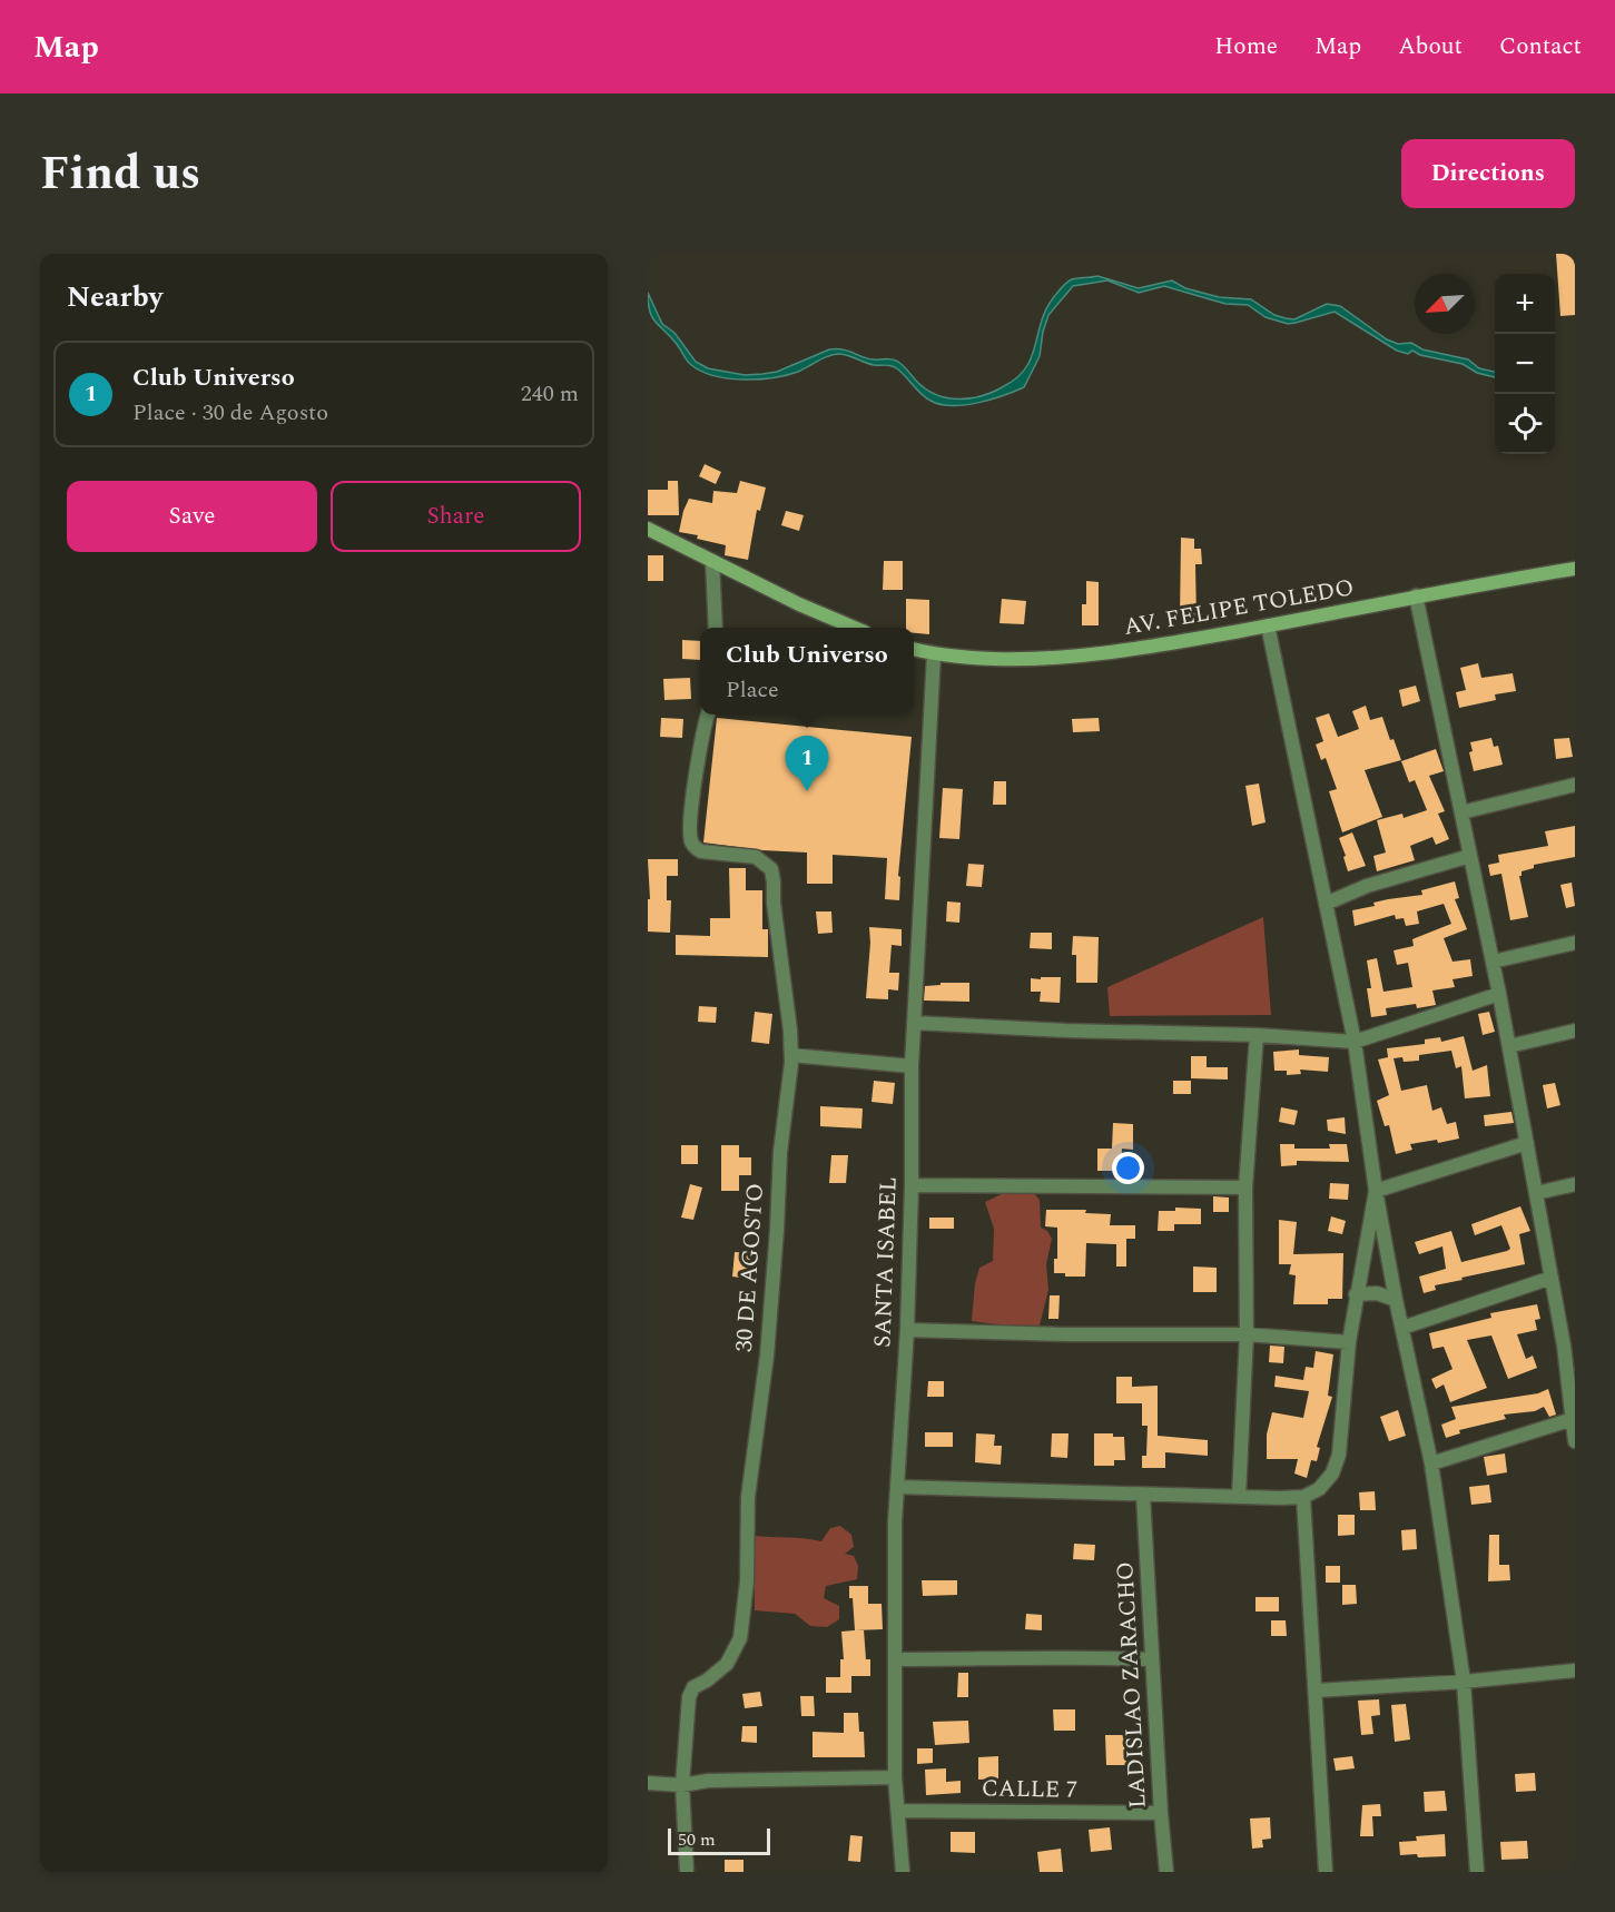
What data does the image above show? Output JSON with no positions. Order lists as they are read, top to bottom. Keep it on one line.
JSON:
{"streets":{"main road":["AV. FELIPE TOLEDO"],"street":["SANTA ISABEL","30 DE AGOSTO","LADISLAO ZARACHO","CALLE 7"]},"crossings":[["AV. FELIPE TOLEDO","SANTA ISABEL"],["SANTA ISABEL","CALLE 7"],["LADISLAO ZARACHO","CALLE 7"]],"scale_bar":"50 m","north":"bottom left","page":{"header":"Map","nav":["Home","Map","About","Contact"],"title":"Find us","buttons":["Directions",["Save","Share"]],"heading":"Nearby","map_buttons":["+","−"],"list":[{"mark":"1","name":"Club Universo","note":"Place · 30 de Agosto","value":"240 m"}],"popup":["Club Universo","Place"],"pins":"1","scale":"50 m"}}
